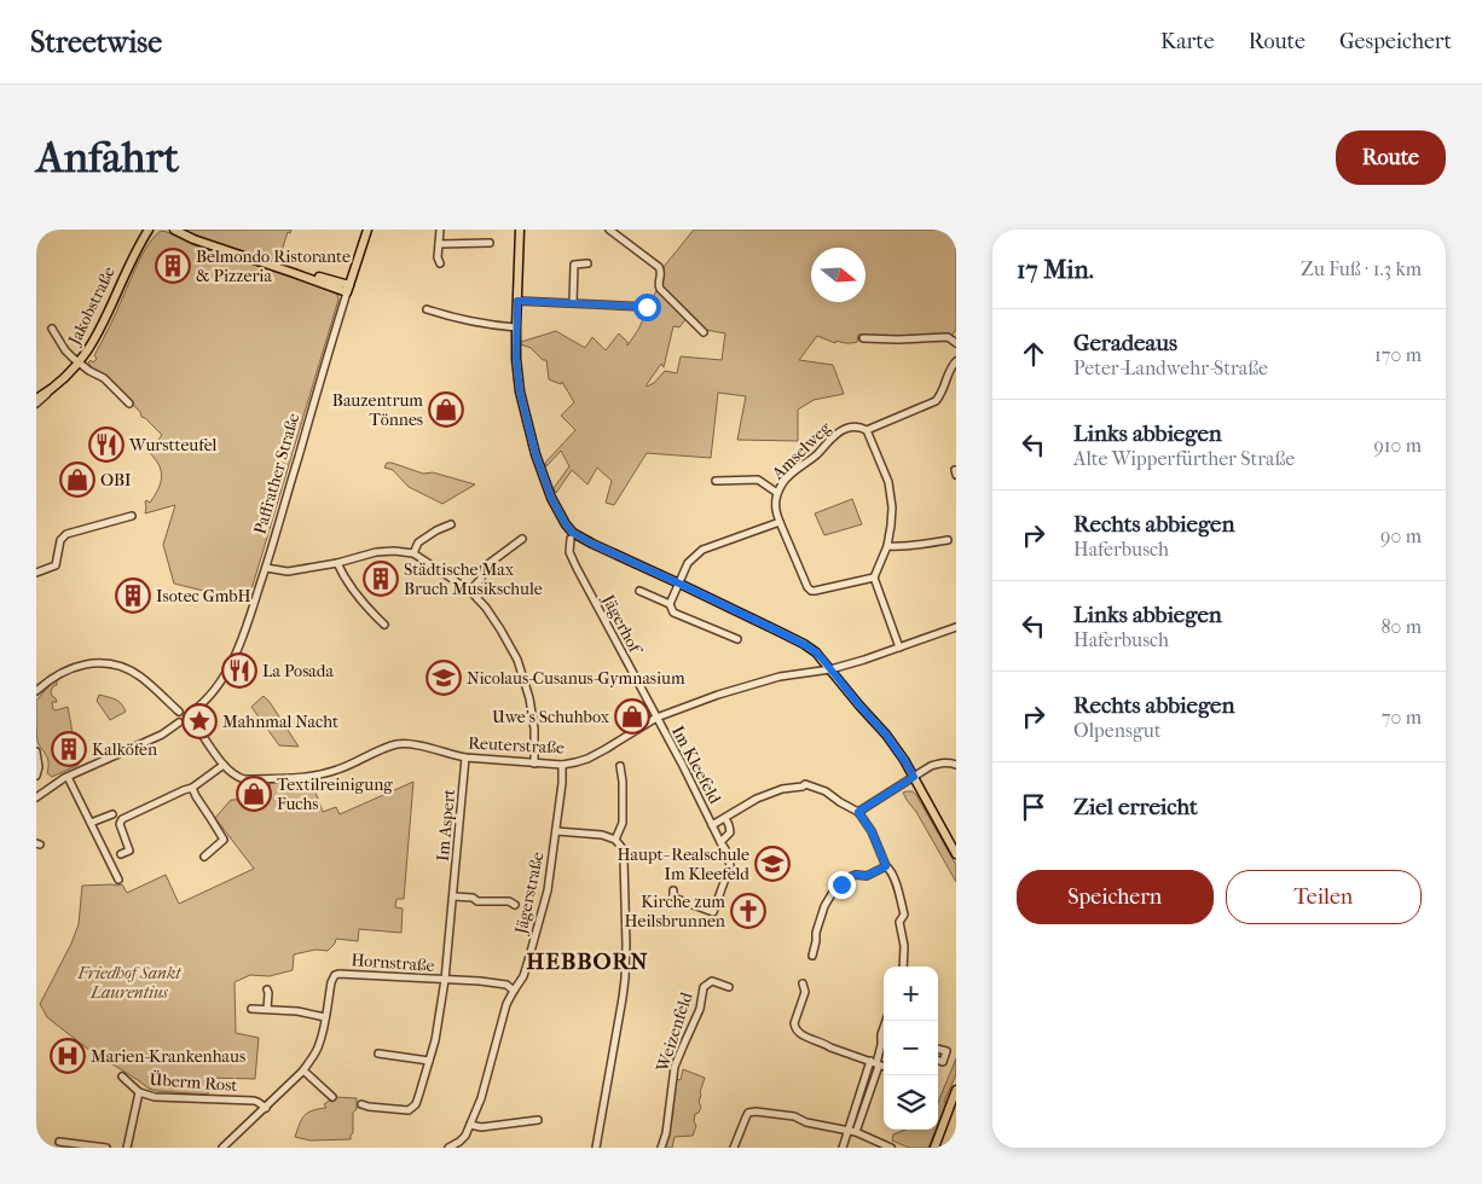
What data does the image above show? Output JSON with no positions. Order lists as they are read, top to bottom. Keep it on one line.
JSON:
{"streets":{"main road":["Jakobstraße","Paffrather Straße"],"street":["Amselweg","Jägerhof","Reuterstraße","Im Kleefeld","Im Aspert","Jägerstraße","Hornstraße","Weizenfeld","Überm Rost"]},"crossings":[["Paffrather Straße","Reuterstraße"],["Jägerhof","Reuterstraße"],["Jägerhof","Im Kleefeld"],["Reuterstraße","Im Kleefeld"],["Reuterstraße","Im Aspert"],["Reuterstraße","Jägerstraße"],["Im Aspert","Hornstraße"],["Jägerstraße","Hornstraße"],["Hornstraße","Überm Rost"]],"districts":["HEBBORN"],"parks":["Friedhof Sankt Laurentius"],"places":{"building":["Belmondo Ristorante & Pizzeria","Städtische Max Bruch Musikschule","Isotec GmbH","Kalköfen"],"shop":["Bauzentrum Tönnes","OBI","Uwe's Schuhbox","Textilreinigung Fuchs"],"restaurant":["Wurstteufel","La Posada"],"school or university":["Nicolaus-Cusanus-Gymnasium","Haupt- Realschule Im Kleefeld"],"place":["Mahnmal Nacht"],"church":["Kirche zum Heilsbrunnen"],"hospital":["Marien-Krankenhaus"]},"north":"right","page":{"header":"Streetwise","nav":["Karte","Route","Gespeichert"],"buttons":["Route",["Speichern","Teilen"]],"title":"Anfahrt","heading":["17 Min.","Zu Fuß · 1.3 km"],"list":[["Geradeaus","Peter-Landwehr-Straße","170 m"],["Links abbiegen","Alte Wipperfürther Straße","910 m"],["Rechts abbiegen","Haferbusch","90 m"],["Links abbiegen","Haferbusch","80 m"],["Rechts abbiegen","Olpensgut","70 m"],"Ziel erreicht"],"map_buttons":["+","−"]}}
